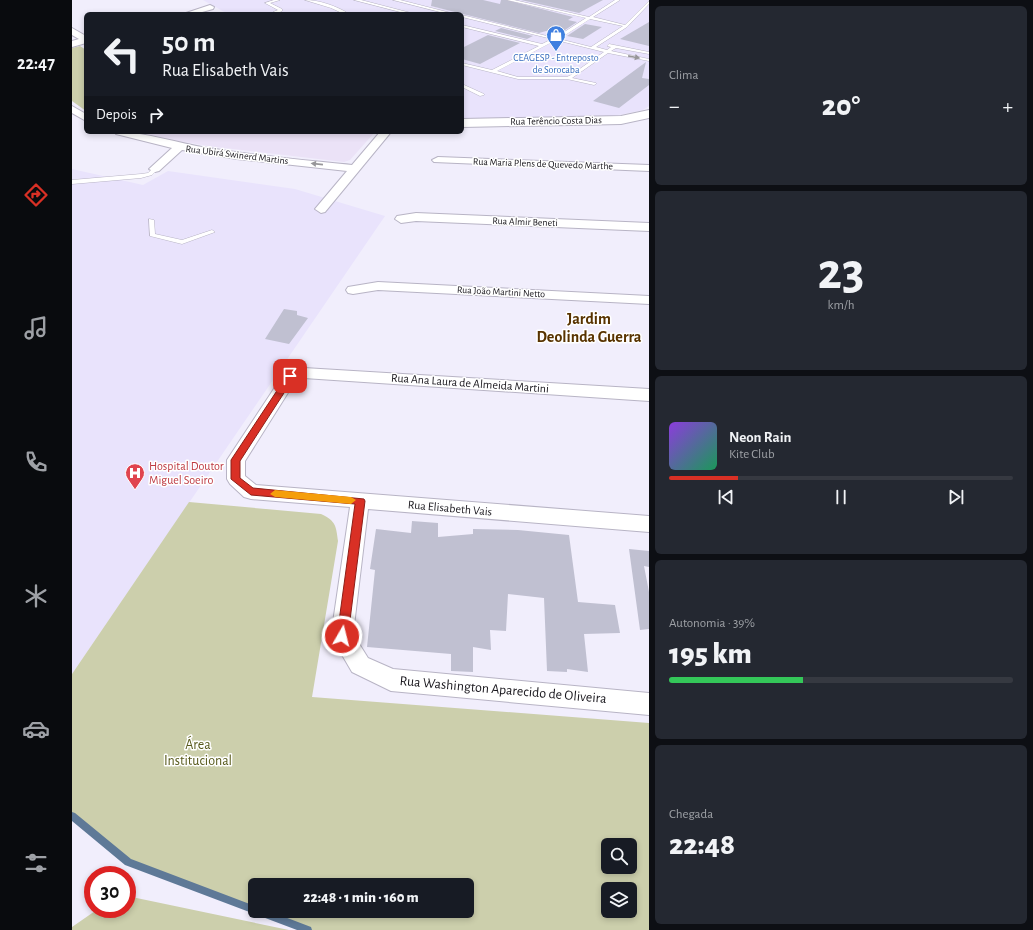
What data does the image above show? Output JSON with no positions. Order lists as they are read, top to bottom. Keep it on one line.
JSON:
{"streets":{"street":["Rua Terêncio Costa Dias","Rua Ubirá Swinerd Martins","Rua Maria Plens de Quevedo Marthe","Rua Almir Beneti","Rua João Martini Netto","Rua Ana Laura de Almeida Martini","Rua Elisabeth Vais","Rua Washington Aparecido de Oliveira"]},"crossings":[["Rua Ana Laura de Almeida Martini","Rua Elisabeth Vais"],["Rua Elisabeth Vais","Rua Washington Aparecido de Oliveira"]],"one_way":["Rua Ubirá Swinerd Martins"],"districts":["Jardim Deolinda Guerra"],"parks":["Área Institucional"],"places":{"shop":["CEAGESP - Entreposto de Sorocaba"],"hospital":["Hospital Doutor Miguel Soeiro"]},"page":{"tabs":"22:47","tile":["Clima",["23","km/h"],["Autonomia · 39%","195 km"],["Chegada","22:48"]],"turn":["50 m","Rua Elisabeth Vais"],"heat":["−","20°","+"],"then":"Depois","song":["Neon Rain","Kite Club"],"limit":"30","trip":"22:48 · 1 min · 160 m"}}
